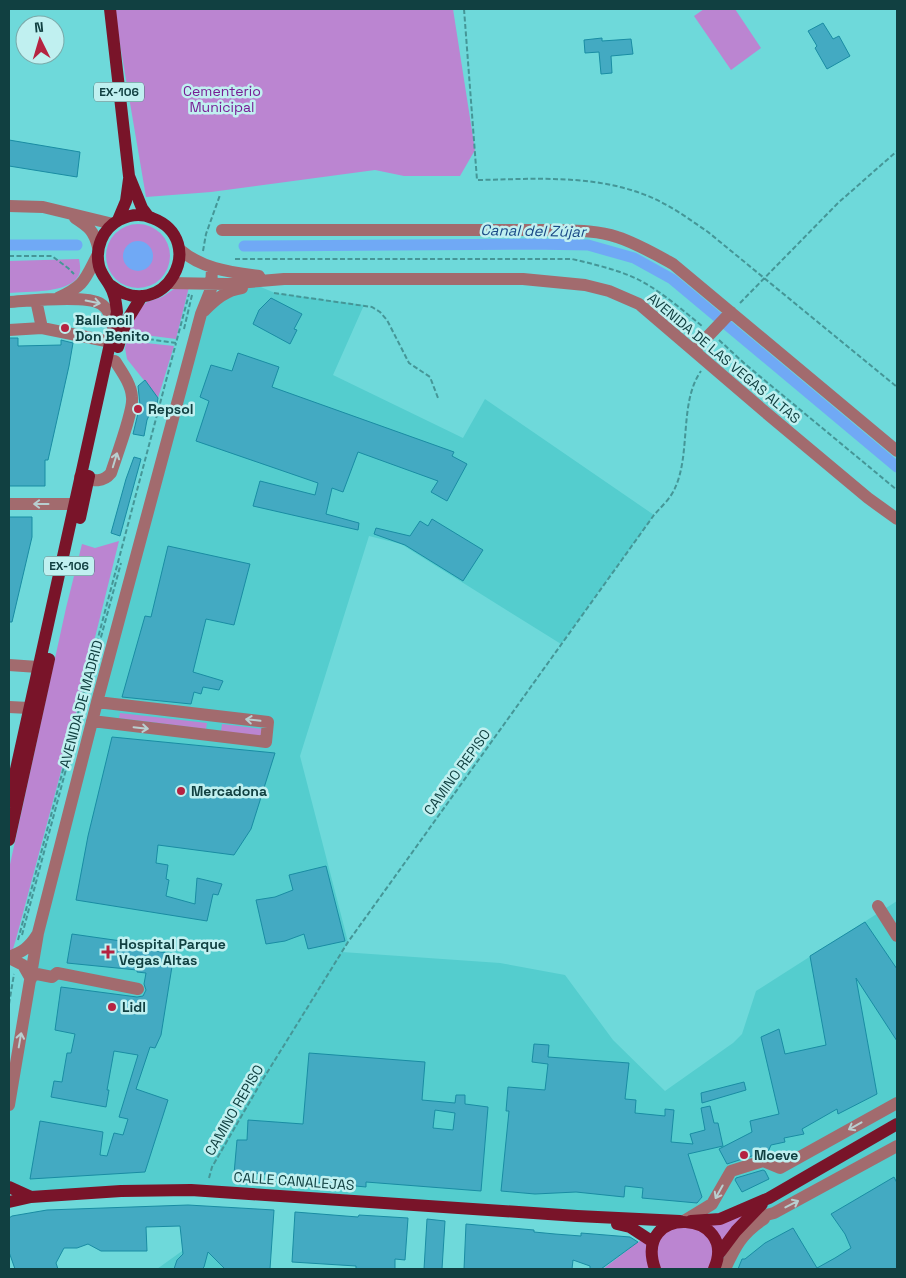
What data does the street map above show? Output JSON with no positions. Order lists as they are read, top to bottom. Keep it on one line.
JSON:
{"streets":{"main road":["EX-106","CALLE CANALEJAS"],"street":["AVENIDA DE LAS VEGAS ALTAS","AVENIDA DE MADRID"],"path":["CAMINO REPISO"]},"crossings":[["AVENIDA DE LAS VEGAS ALTAS","CAMINO REPISO"],["CAMINO REPISO","CALLE CANALEJAS"]],"water":["Canal del Zújar"],"parks":["Cementerio Municipal"],"places":{"other":["Ballenoil Don Benito","Repsol","Mercadona","Lidl","Moeve"],"health":["Hospital Parque Vegas Altas"]},"north":"top"}
